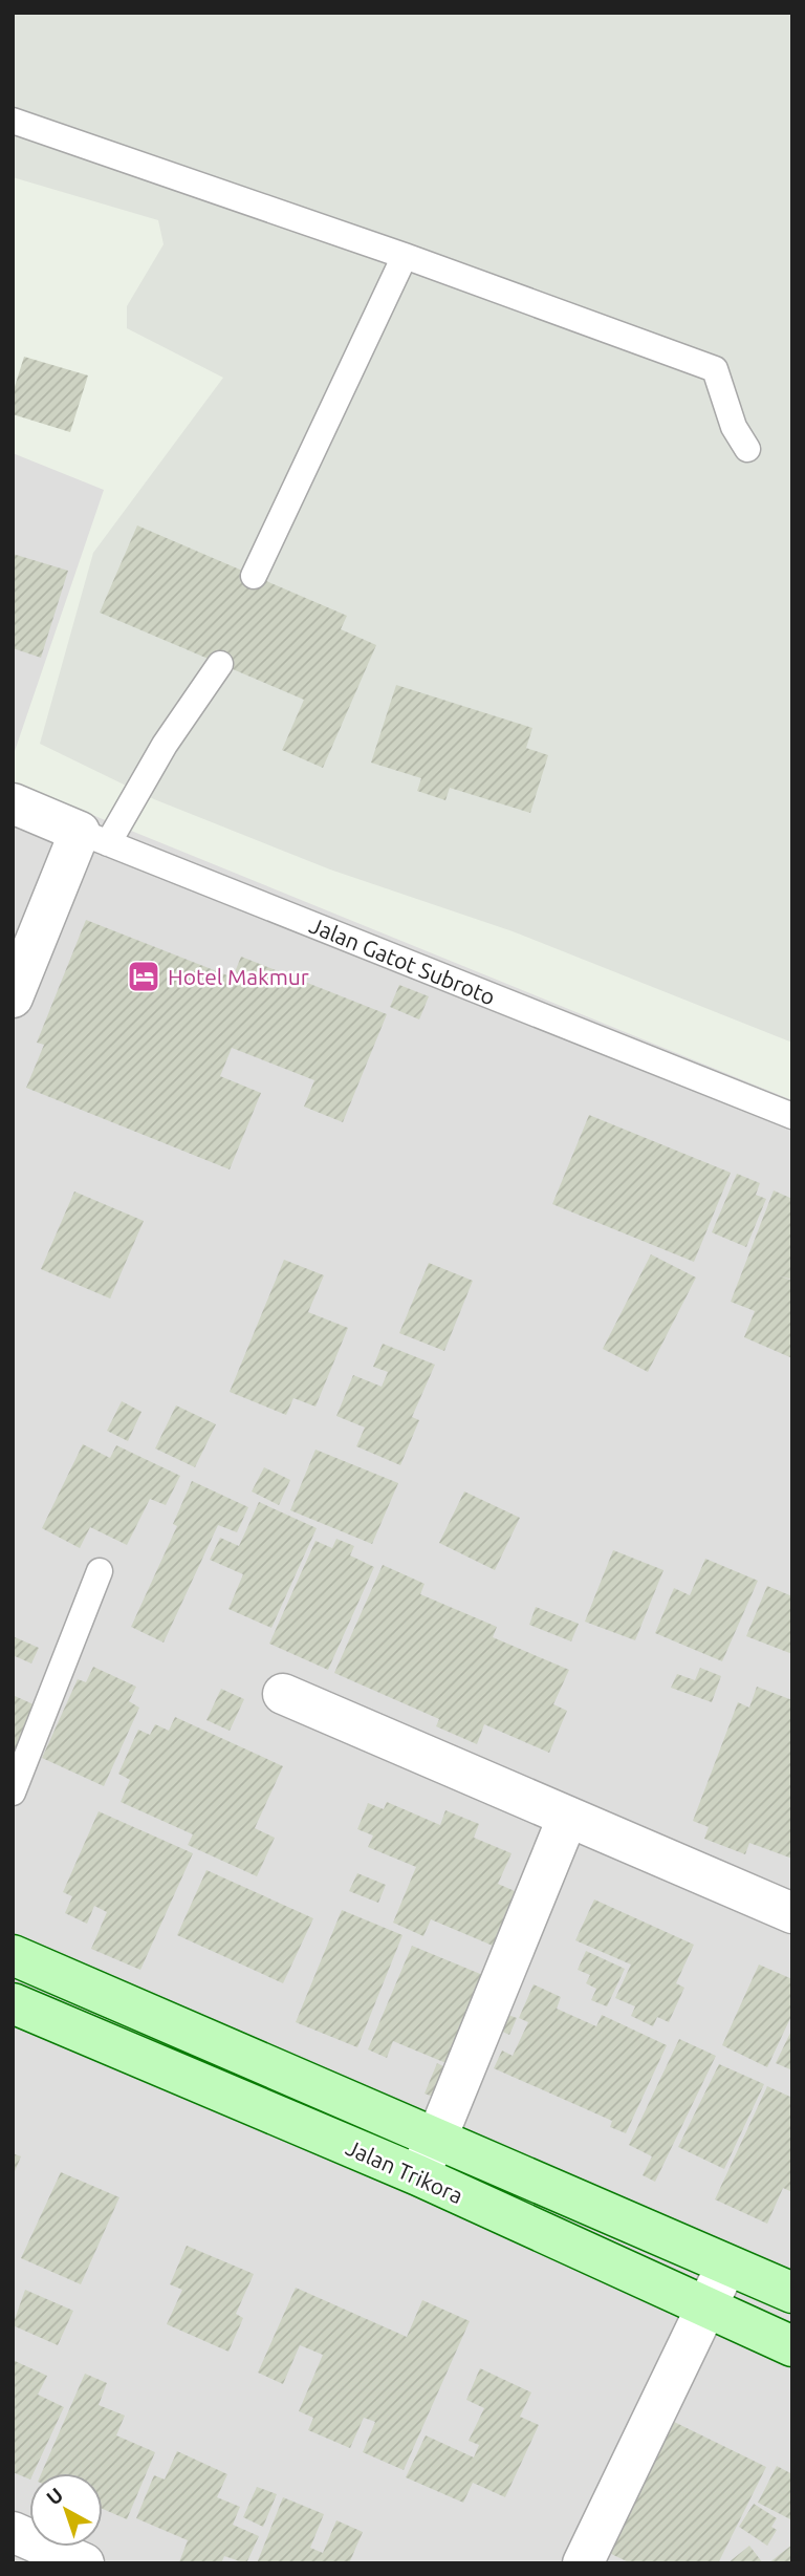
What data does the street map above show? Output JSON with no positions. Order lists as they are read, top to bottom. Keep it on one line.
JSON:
{"streets":{"main road":["Jalan Trikora"],"street":["Jalan Gatot Subroto"]},"places":{"hotel":["Hotel Makmur"]},"north":"top left"}
